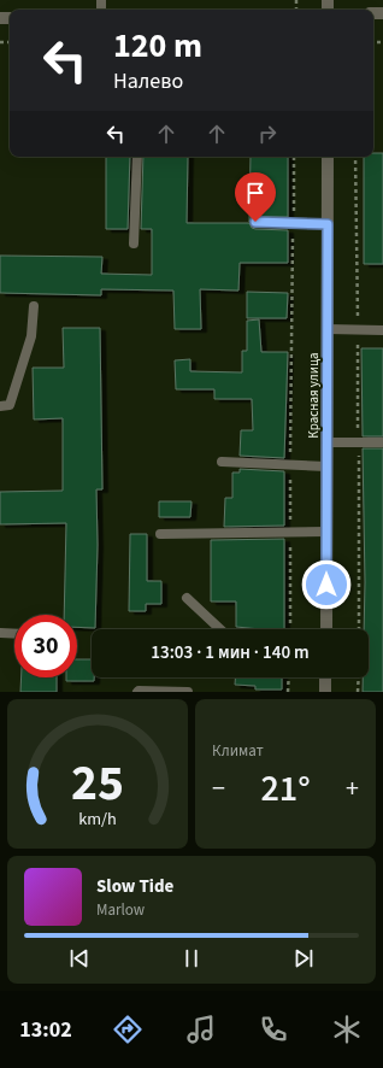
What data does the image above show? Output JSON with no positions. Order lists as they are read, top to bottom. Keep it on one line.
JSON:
{"streets":{"street":["Красная улица"]},"page":{"turn":["120 m","Налево"],"limit":"30","trip":"13:03 · 1 мин · 140 m","tile":"Климат","heat":["−","21°","+"],"song":["Slow Tide","Marlow"],"tabs":"13:02","gauge":["25","km/h"]}}
